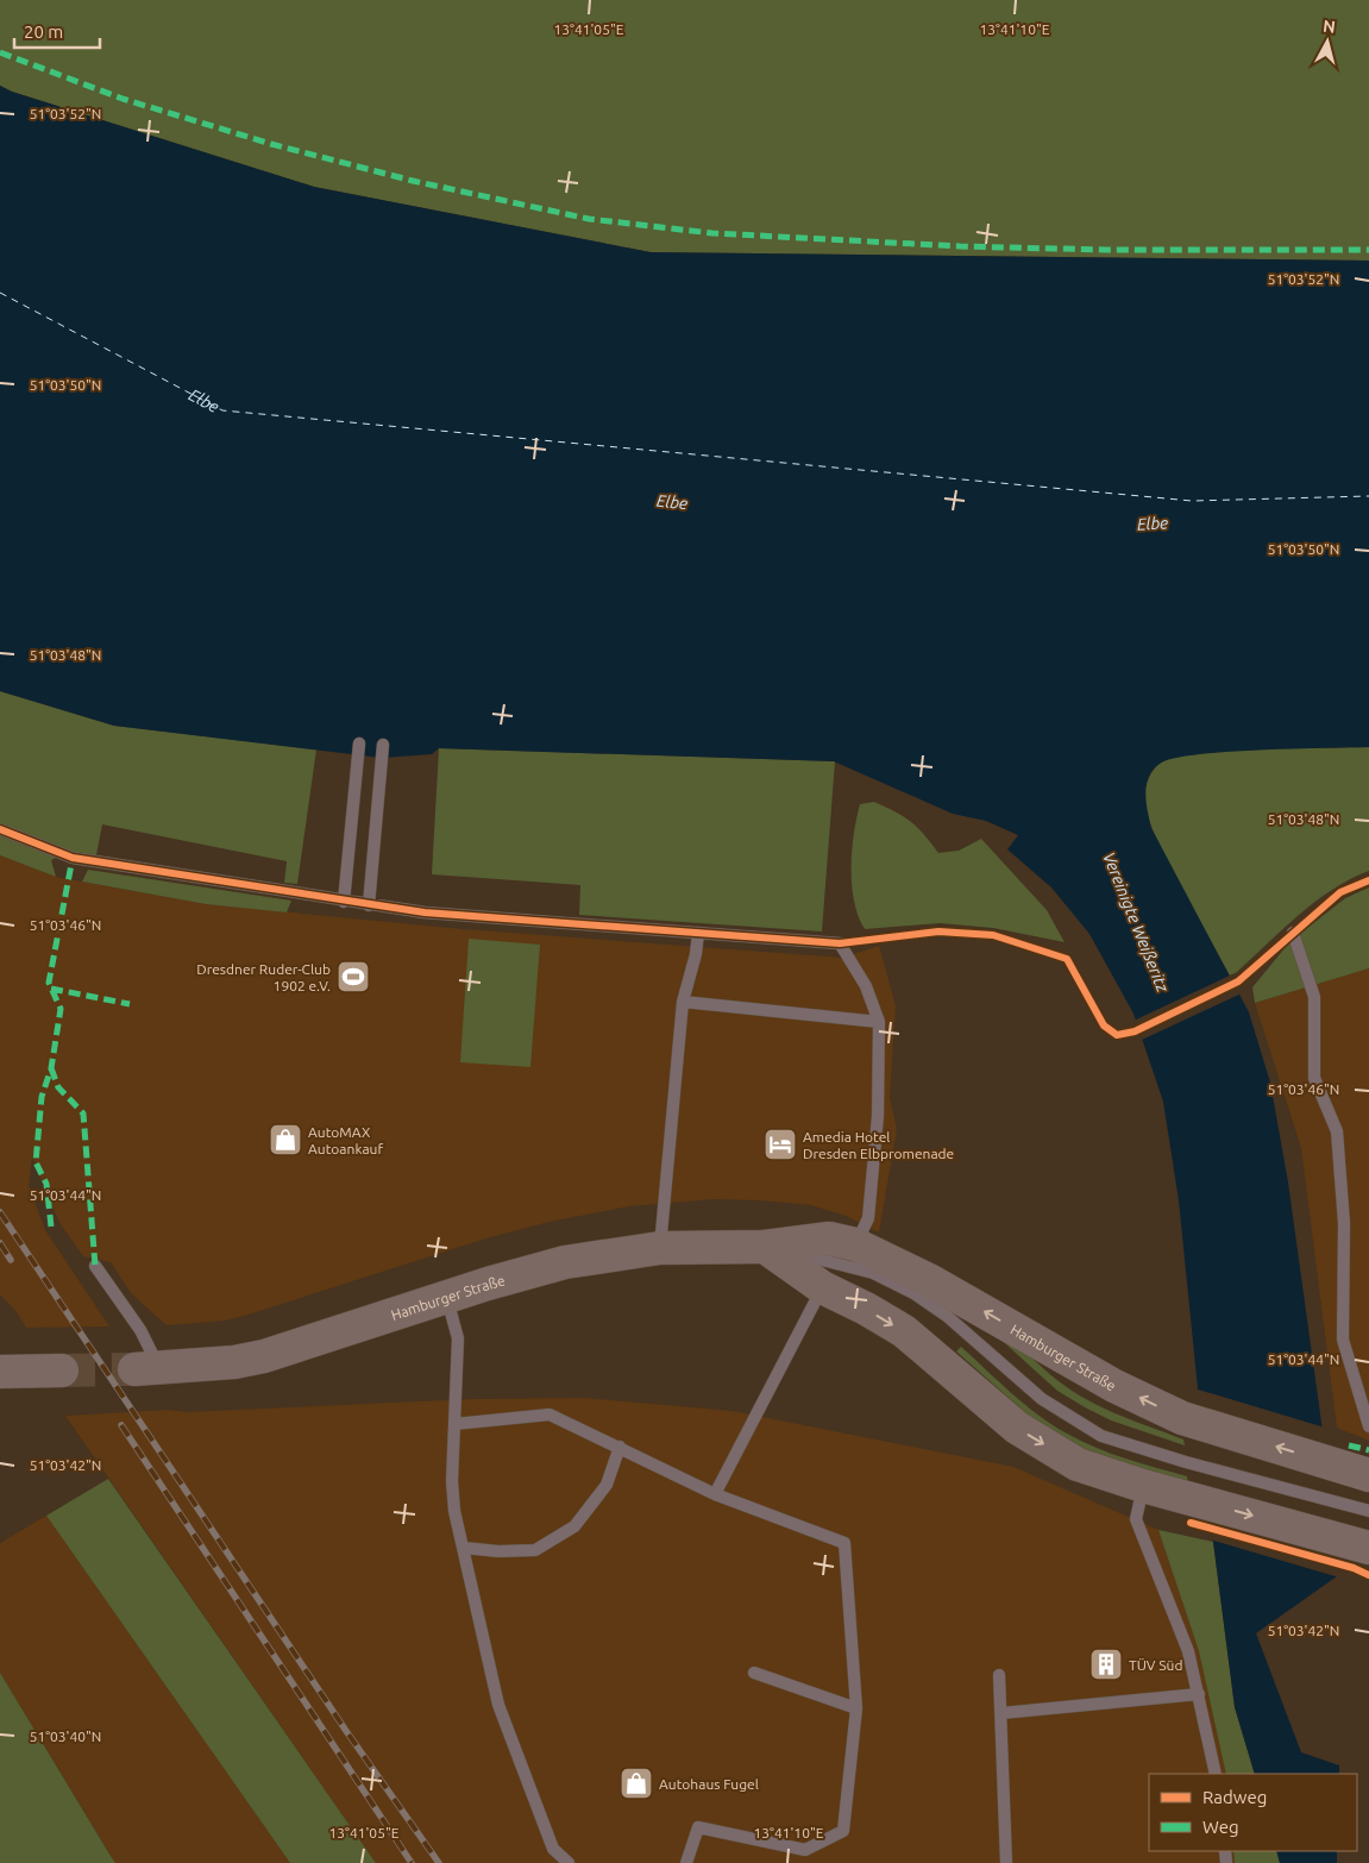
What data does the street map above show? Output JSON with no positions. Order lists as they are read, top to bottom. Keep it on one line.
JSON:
{"streets":{"main road":["Hamburger Straße"]},"water":["Elbe","Vereinigte Weißeritz"],"places":{"sports":["Dresdner Ruder-Club 1902 e.V."],"shop":["AutoMAX Autoankauf","Autohaus Fugel"],"hotel":["Amedia Hotel Dresden Elbpromenade"],"building":["TÜV Süd"]},"legend":["Radweg","Weg"],"scale_bar":"20 m","north":"top","coordinates":["13°41'05\"E","13°41'10\"E","51°03'52\"N","51°03'50\"N","51°03'48\"N","51°03'46\"N","51°03'44\"N","51°03'42\"N","51°03'40\"N"]}
